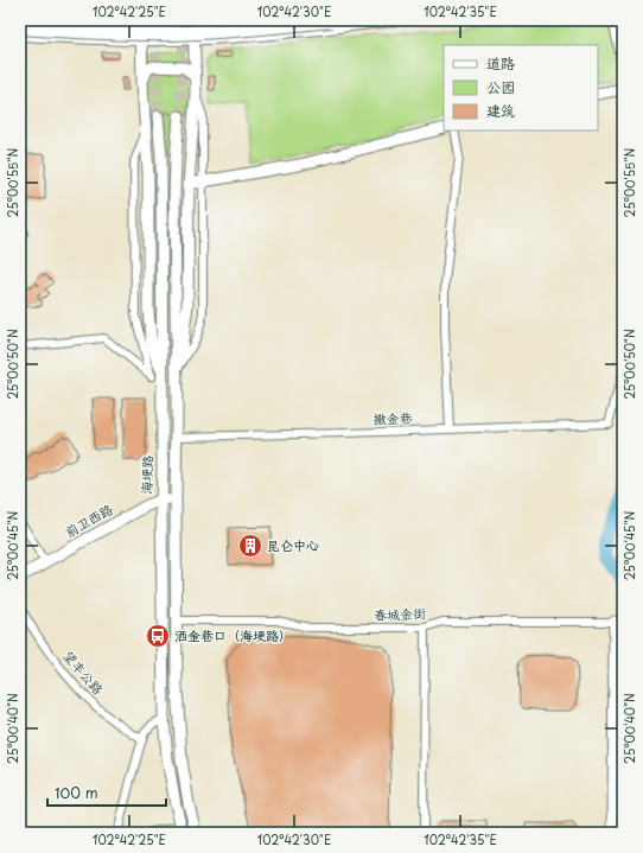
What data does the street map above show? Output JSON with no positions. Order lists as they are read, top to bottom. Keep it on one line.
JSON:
{"streets":{"main road":["海埂路","前卫西路"],"street":["撒金巷","春城金街","望丰公路"]},"crossings":[["海埂路","前卫西路"]],"places":{"building":["昆仑中心"],"bus stop":["洒金巷口（海埂路）"]},"legend":["道路","公园","建筑"],"scale_bar":"100 m","coordinates":["102°42'25\"E","102°42'30\"E","102°42'35\"E","25°00'55\"N","25°00'50\"N","25°00'45\"N","25°00'40\"N"]}
